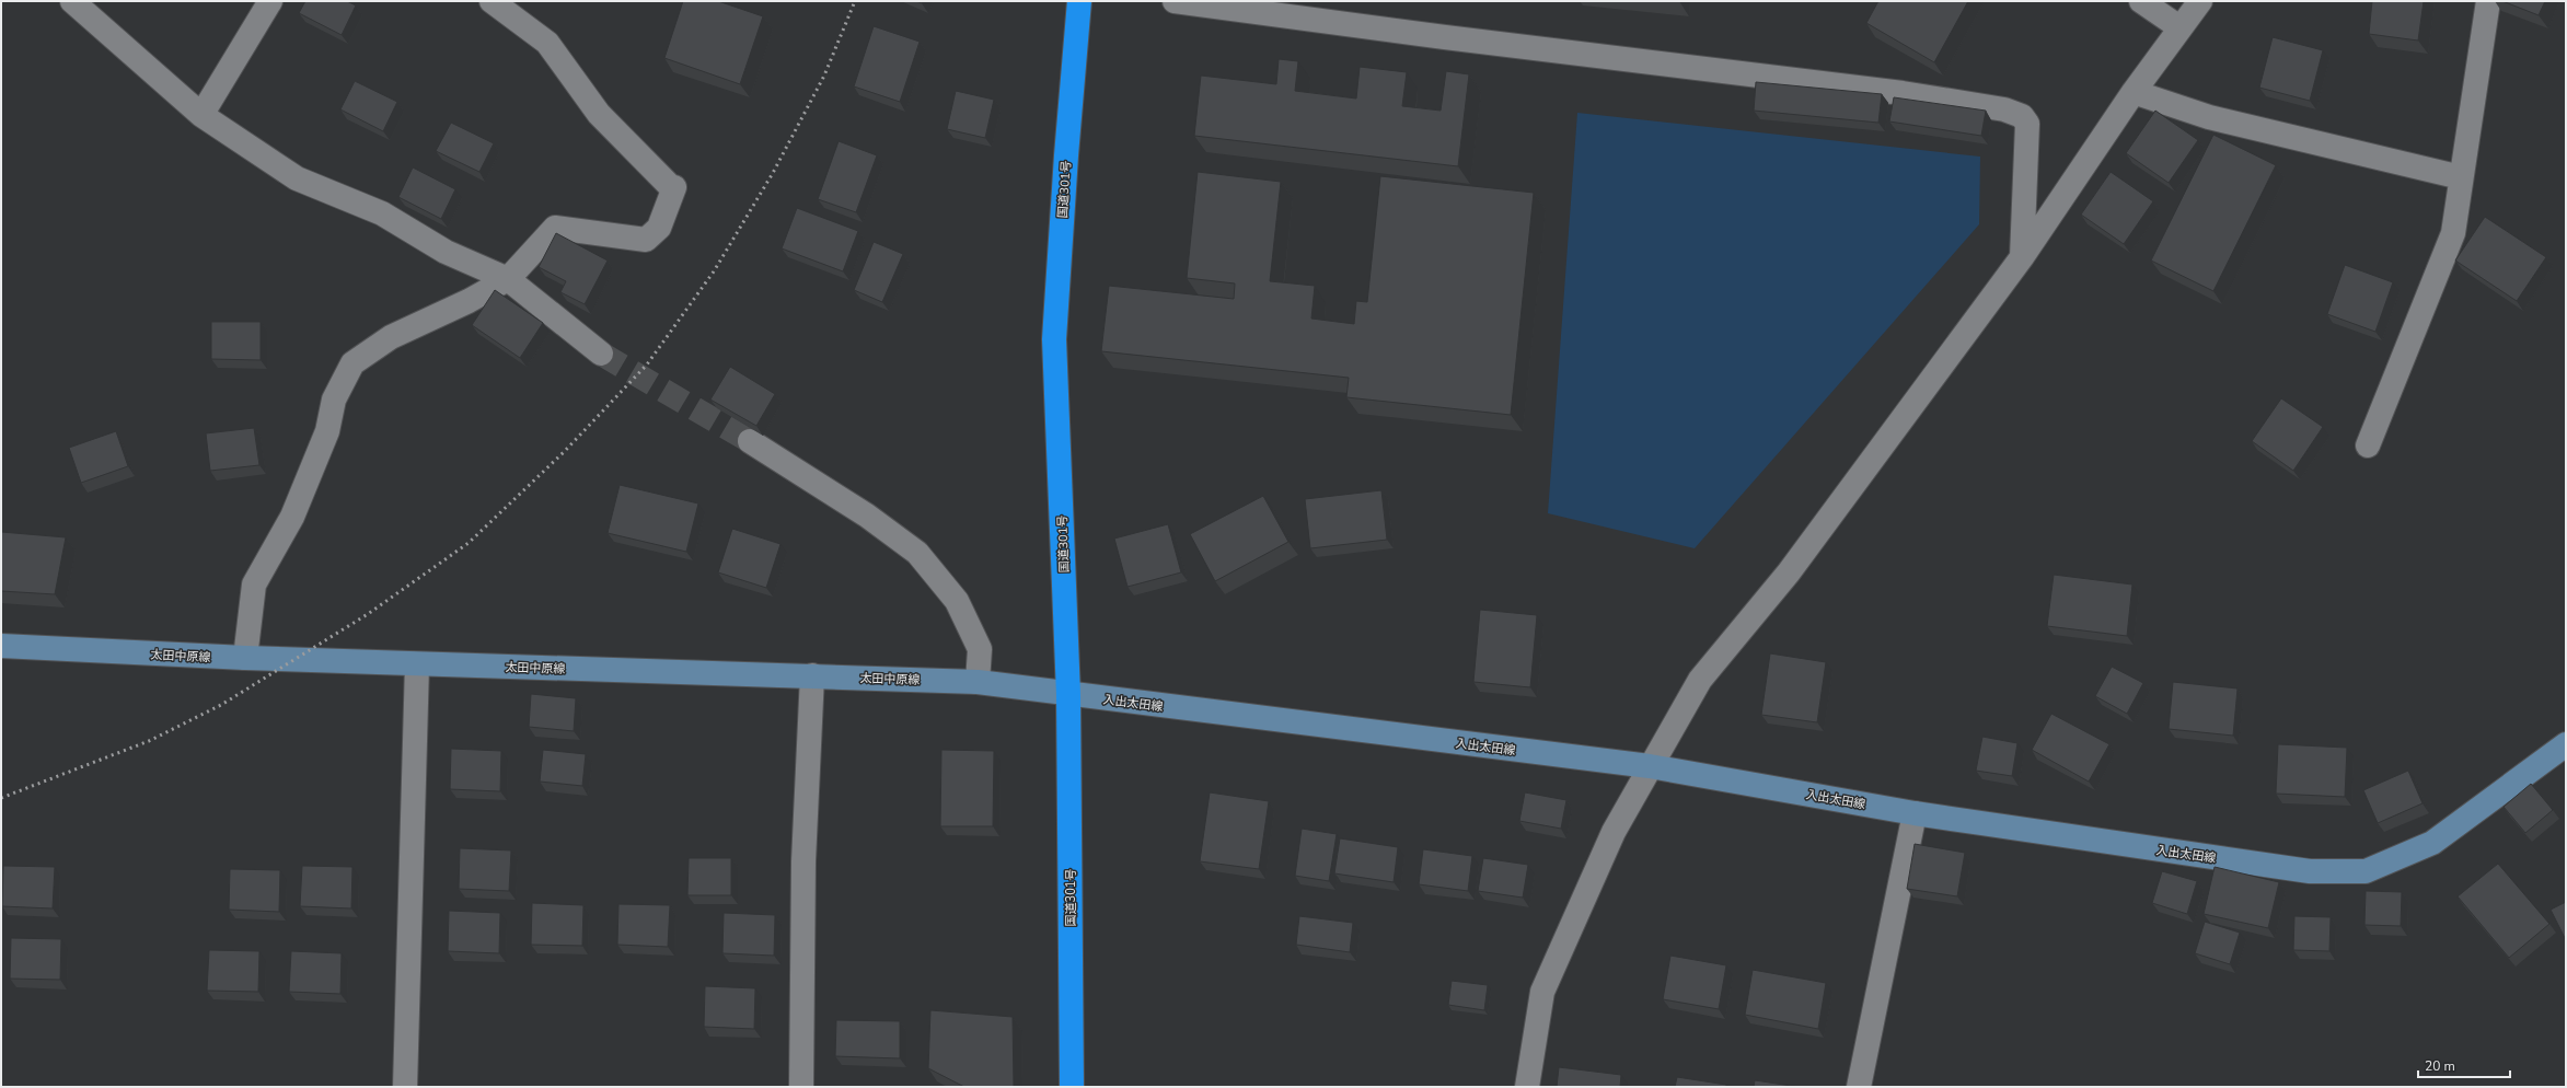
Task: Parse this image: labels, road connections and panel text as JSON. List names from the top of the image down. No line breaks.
{"streets":{"highway":["国道301号"],"main road":["太田中原線","入出太田線"]},"crossings":[["国道301号","太田中原線"],["国道301号","入出太田線"],["太田中原線","入出太田線"]],"scale_bar":"20 m"}
